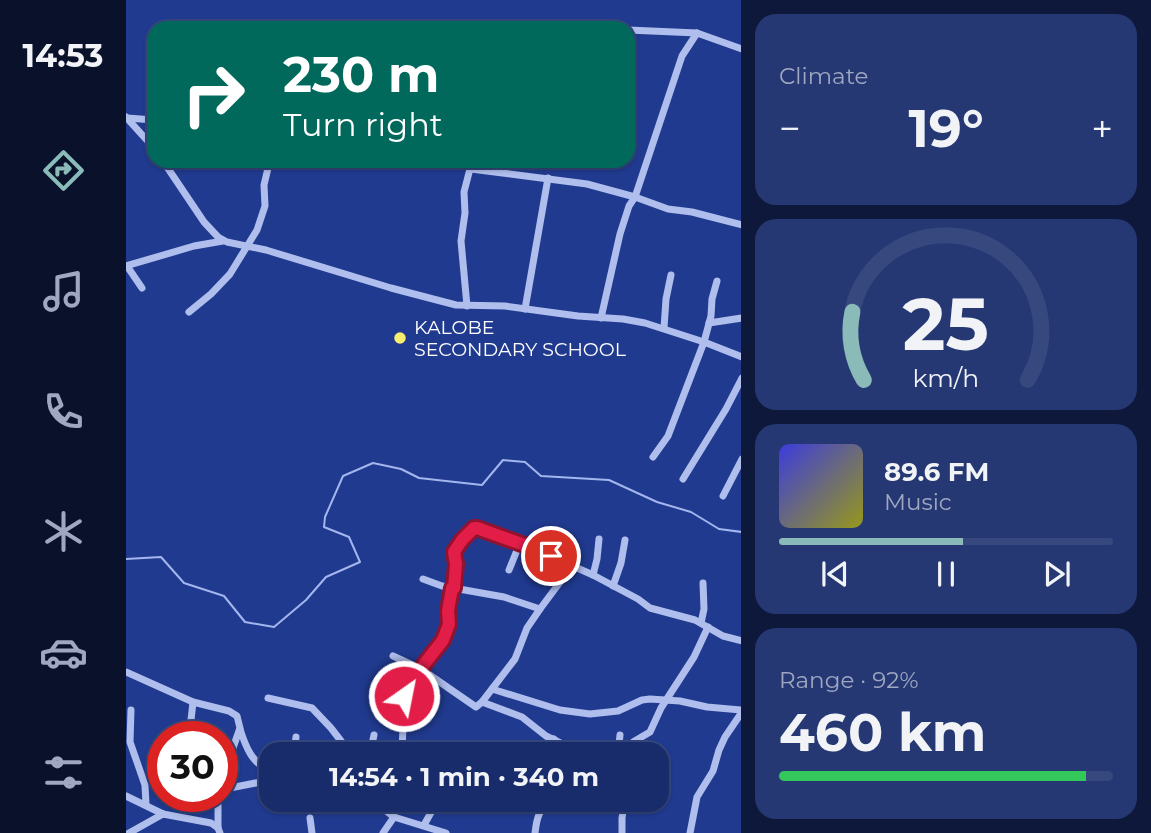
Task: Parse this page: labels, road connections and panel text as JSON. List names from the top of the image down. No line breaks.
{"places":["KALOBE SECONDARY SCHOOL"],"page":{"tabs":"14:53","tile":["Climate",["Range · 92%","460 km"]],"turn":["230 m","Turn right"],"heat":["−","19°","+"],"song":["89.6 FM","Music"],"limit":"30","trip":"14:54 · 1 min · 340 m","gauge":["25","km/h"]}}
